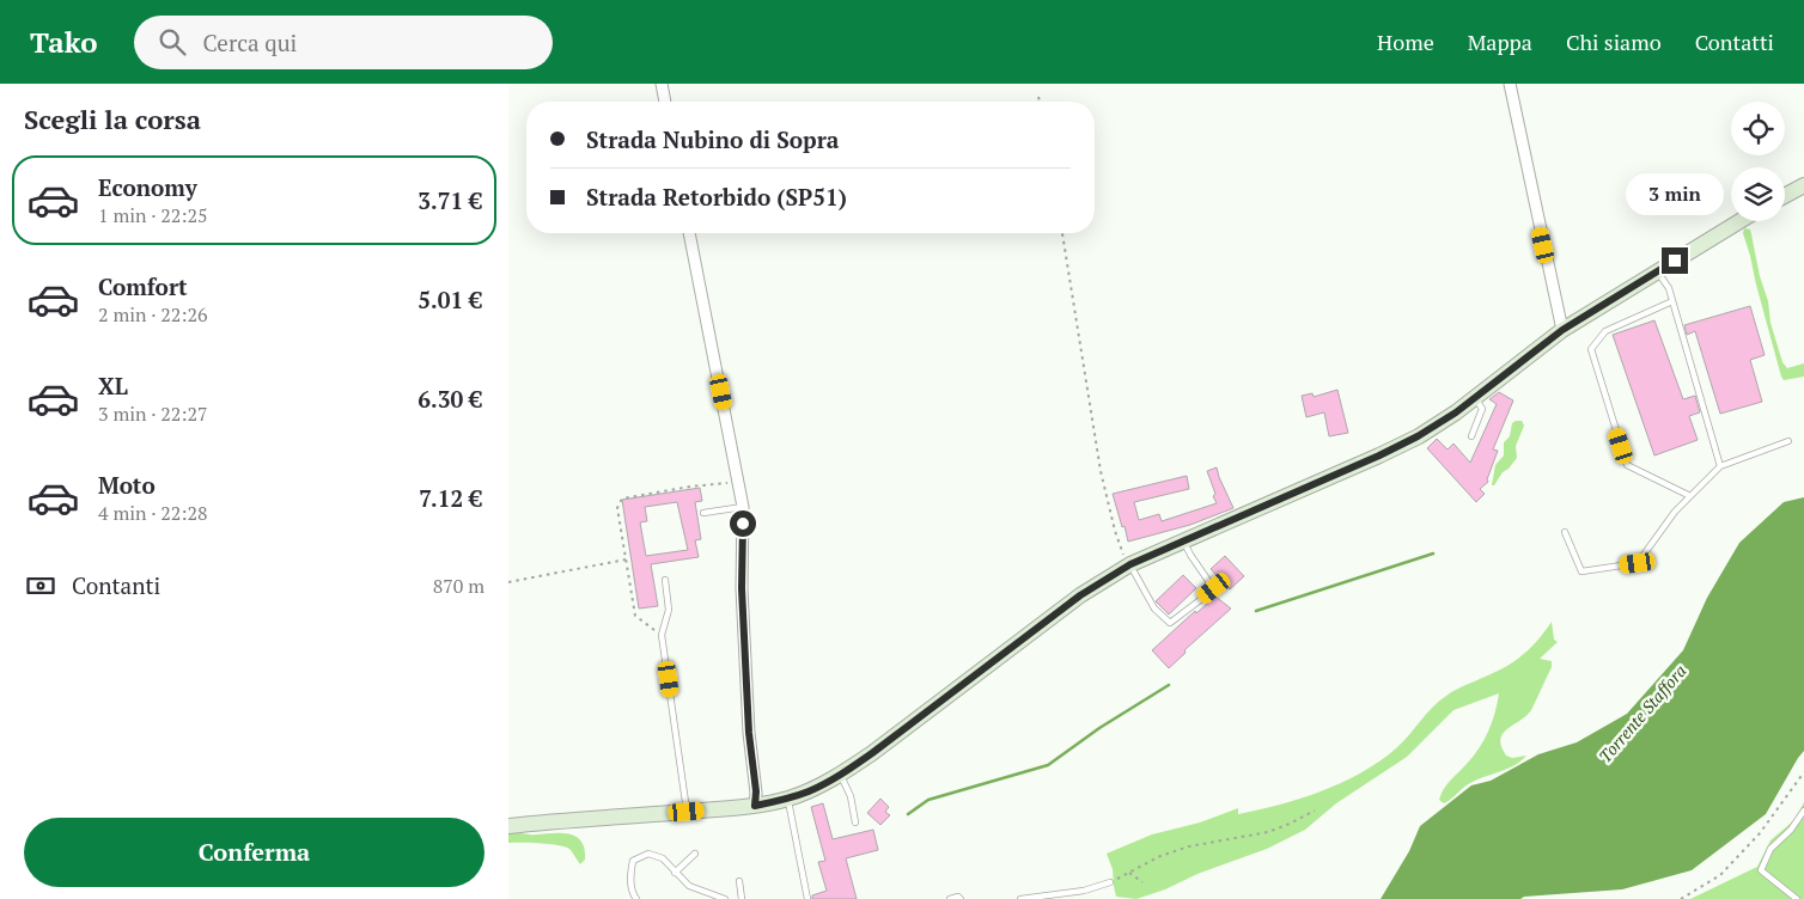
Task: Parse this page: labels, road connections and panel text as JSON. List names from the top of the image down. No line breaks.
{"water":["Torrente Staffora"],"page":{"header":"Tako","search":"Cerca qui","nav":["Home","Mappa","Chi siamo","Contatti"],"heading":"Scegli la corsa","banner":["Strada Nubino di Sopra","Strada Retorbido (SP51)"],"list":[{"name":"Economy","note":"1 min · 22:25","value":"3.71 €"},{"name":"Comfort","note":"2 min · 22:26","value":"5.01 €"},{"name":"XL","note":"3 min · 22:27","value":"6.30 €"},{"name":"Moto","note":"4 min · 22:28","value":"7.12 €"}],"bubble":"3 min","pay":["Contanti","870 m"],"buttons":"Conferma"}}
